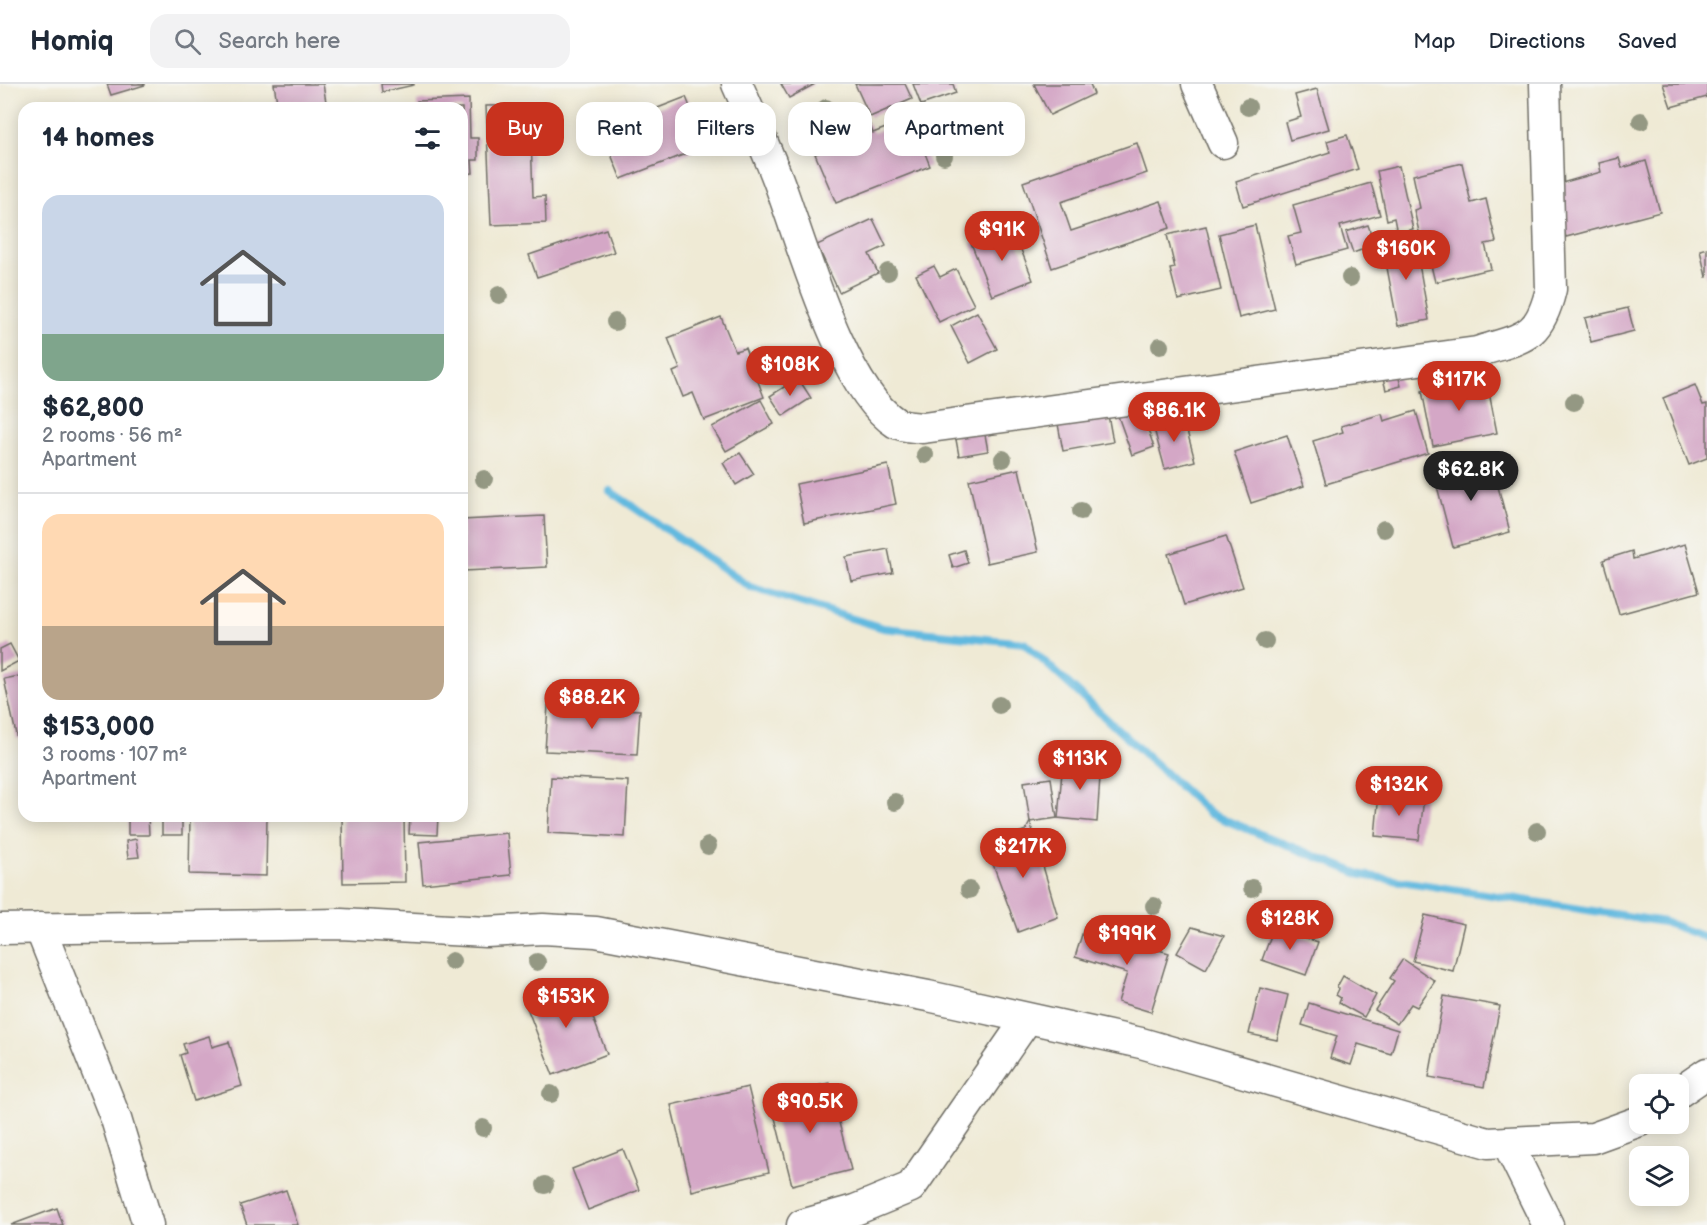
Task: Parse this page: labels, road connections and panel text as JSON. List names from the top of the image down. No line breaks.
{"page":{"header":"Homiq","search":"Search here","nav":["Map","Directions","Saved"],"chip":["Buy","Rent","Filters","New","Apartment"],"heading":"14 homes","list":[{"name":"$62,800","note":"2 rooms · 56 m² · Apartment"},{"name":"$153,000","note":"3 rooms · 107 m² · Apartment"}],"price":["$91K","$160K","$108K","$117K","$86.1K","$62.8K","$88.2K","$113K","$132K","$217K","$128K","$199K","$153K","$90.5K"]}}
